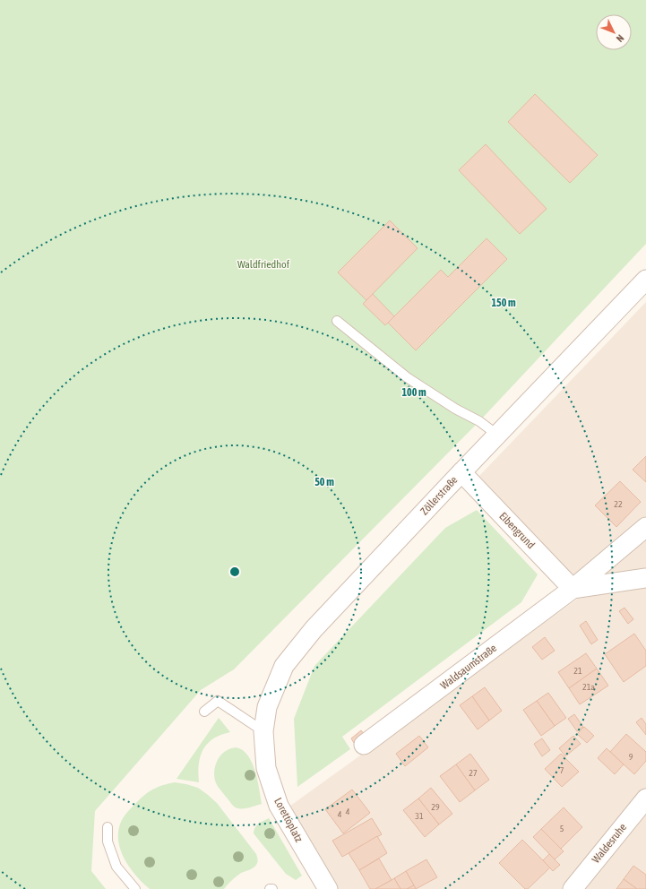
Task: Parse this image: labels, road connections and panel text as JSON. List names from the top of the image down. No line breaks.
{"streets":{"street":["Zöllerstraße","Eibengrund","Waldsaumstraße","Lorettoplatz","Waldesruhe"]},"crossings":[["Zöllerstraße","Eibengrund"],["Zöllerstraße","Lorettoplatz"],["Eibengrund","Waldsaumstraße"]],"parks":["Waldfriedhof"],"house_numbers":["22","21","21a","9","7","27","29","4","4","31","5"],"north":"bottom right","rings":["150 m","100 m","50 m"]}
